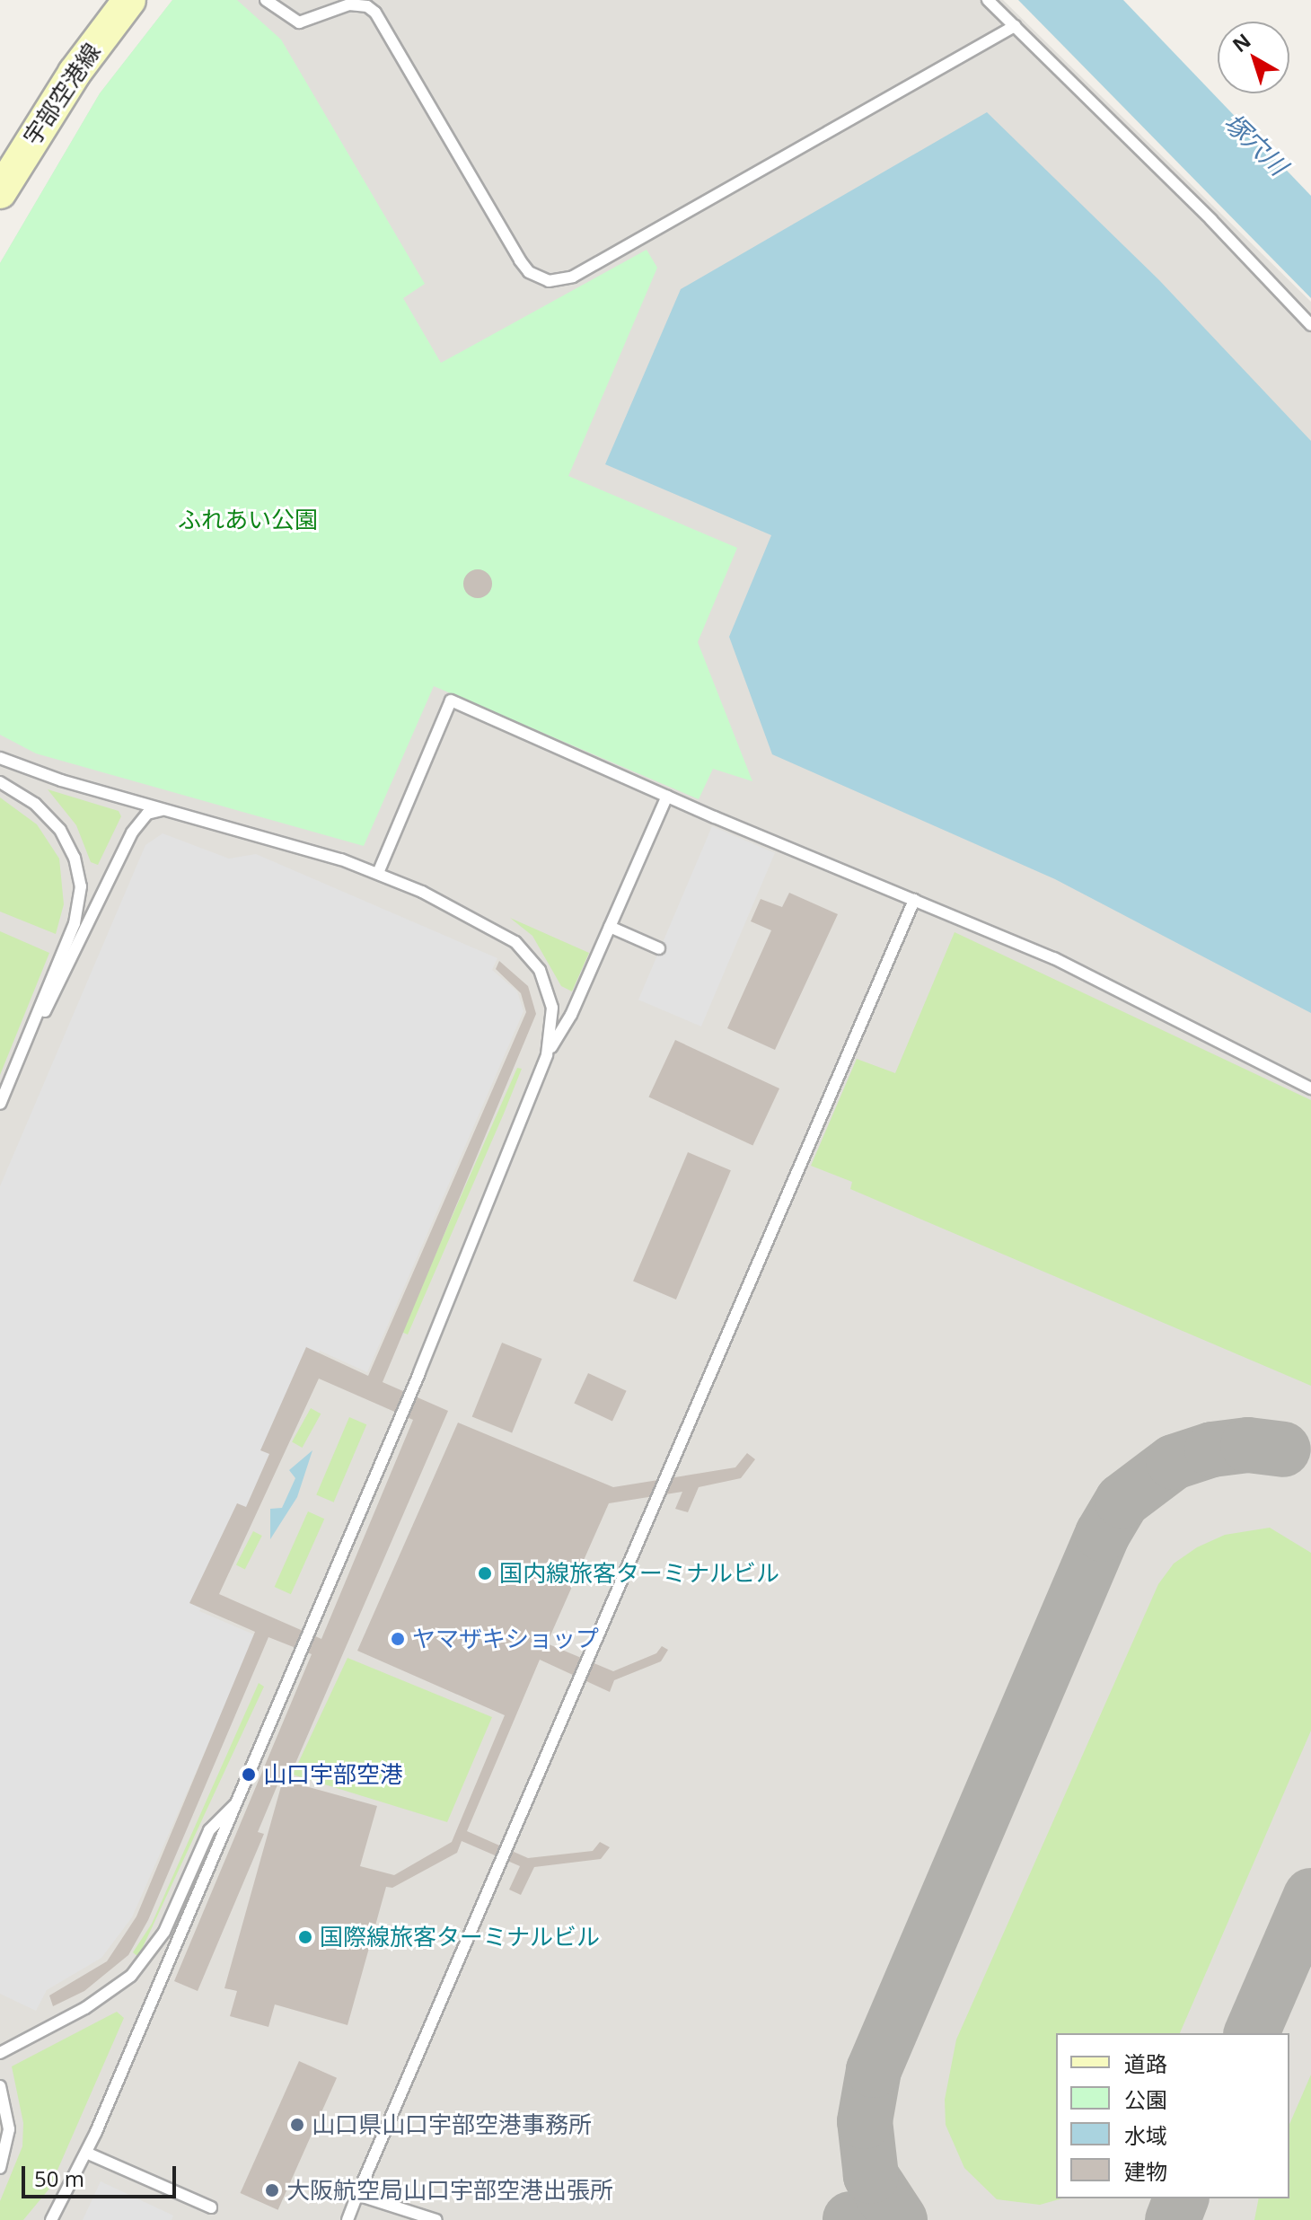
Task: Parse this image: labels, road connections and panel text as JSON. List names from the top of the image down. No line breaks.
{"streets":{"main road":["宇部空港線"]},"water":["塚穴川"],"parks":["ふれあい公園"],"places":["国内線旅客ターミナルビル","ヤマザキショップ","山口宇部空港","国際線旅客ターミナルビル","山口県山口宇部空港事務所","大阪航空局山口宇部空港出張所"],"legend":["道路","公園","水域","建物"],"scale_bar":"50 m","north":"top left"}
